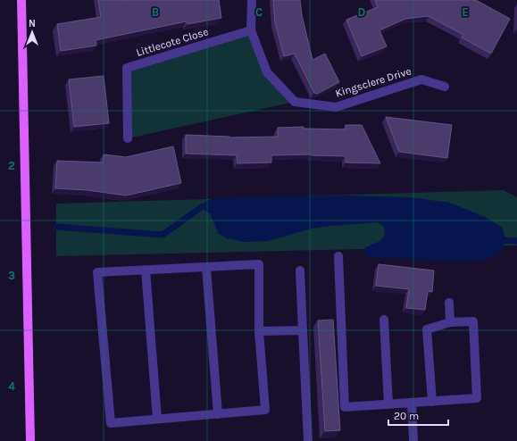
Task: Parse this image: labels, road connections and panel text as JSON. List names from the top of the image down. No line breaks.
{"streets":{"street":["Littlecote Close","Kingsclere Drive"]},"crossings":[["Littlecote Close","Kingsclere Drive"]],"scale_bar":"20 m","north":"top","grid":{"columns":["B","C","D","E"],"rows":["2","3","4"]}}
